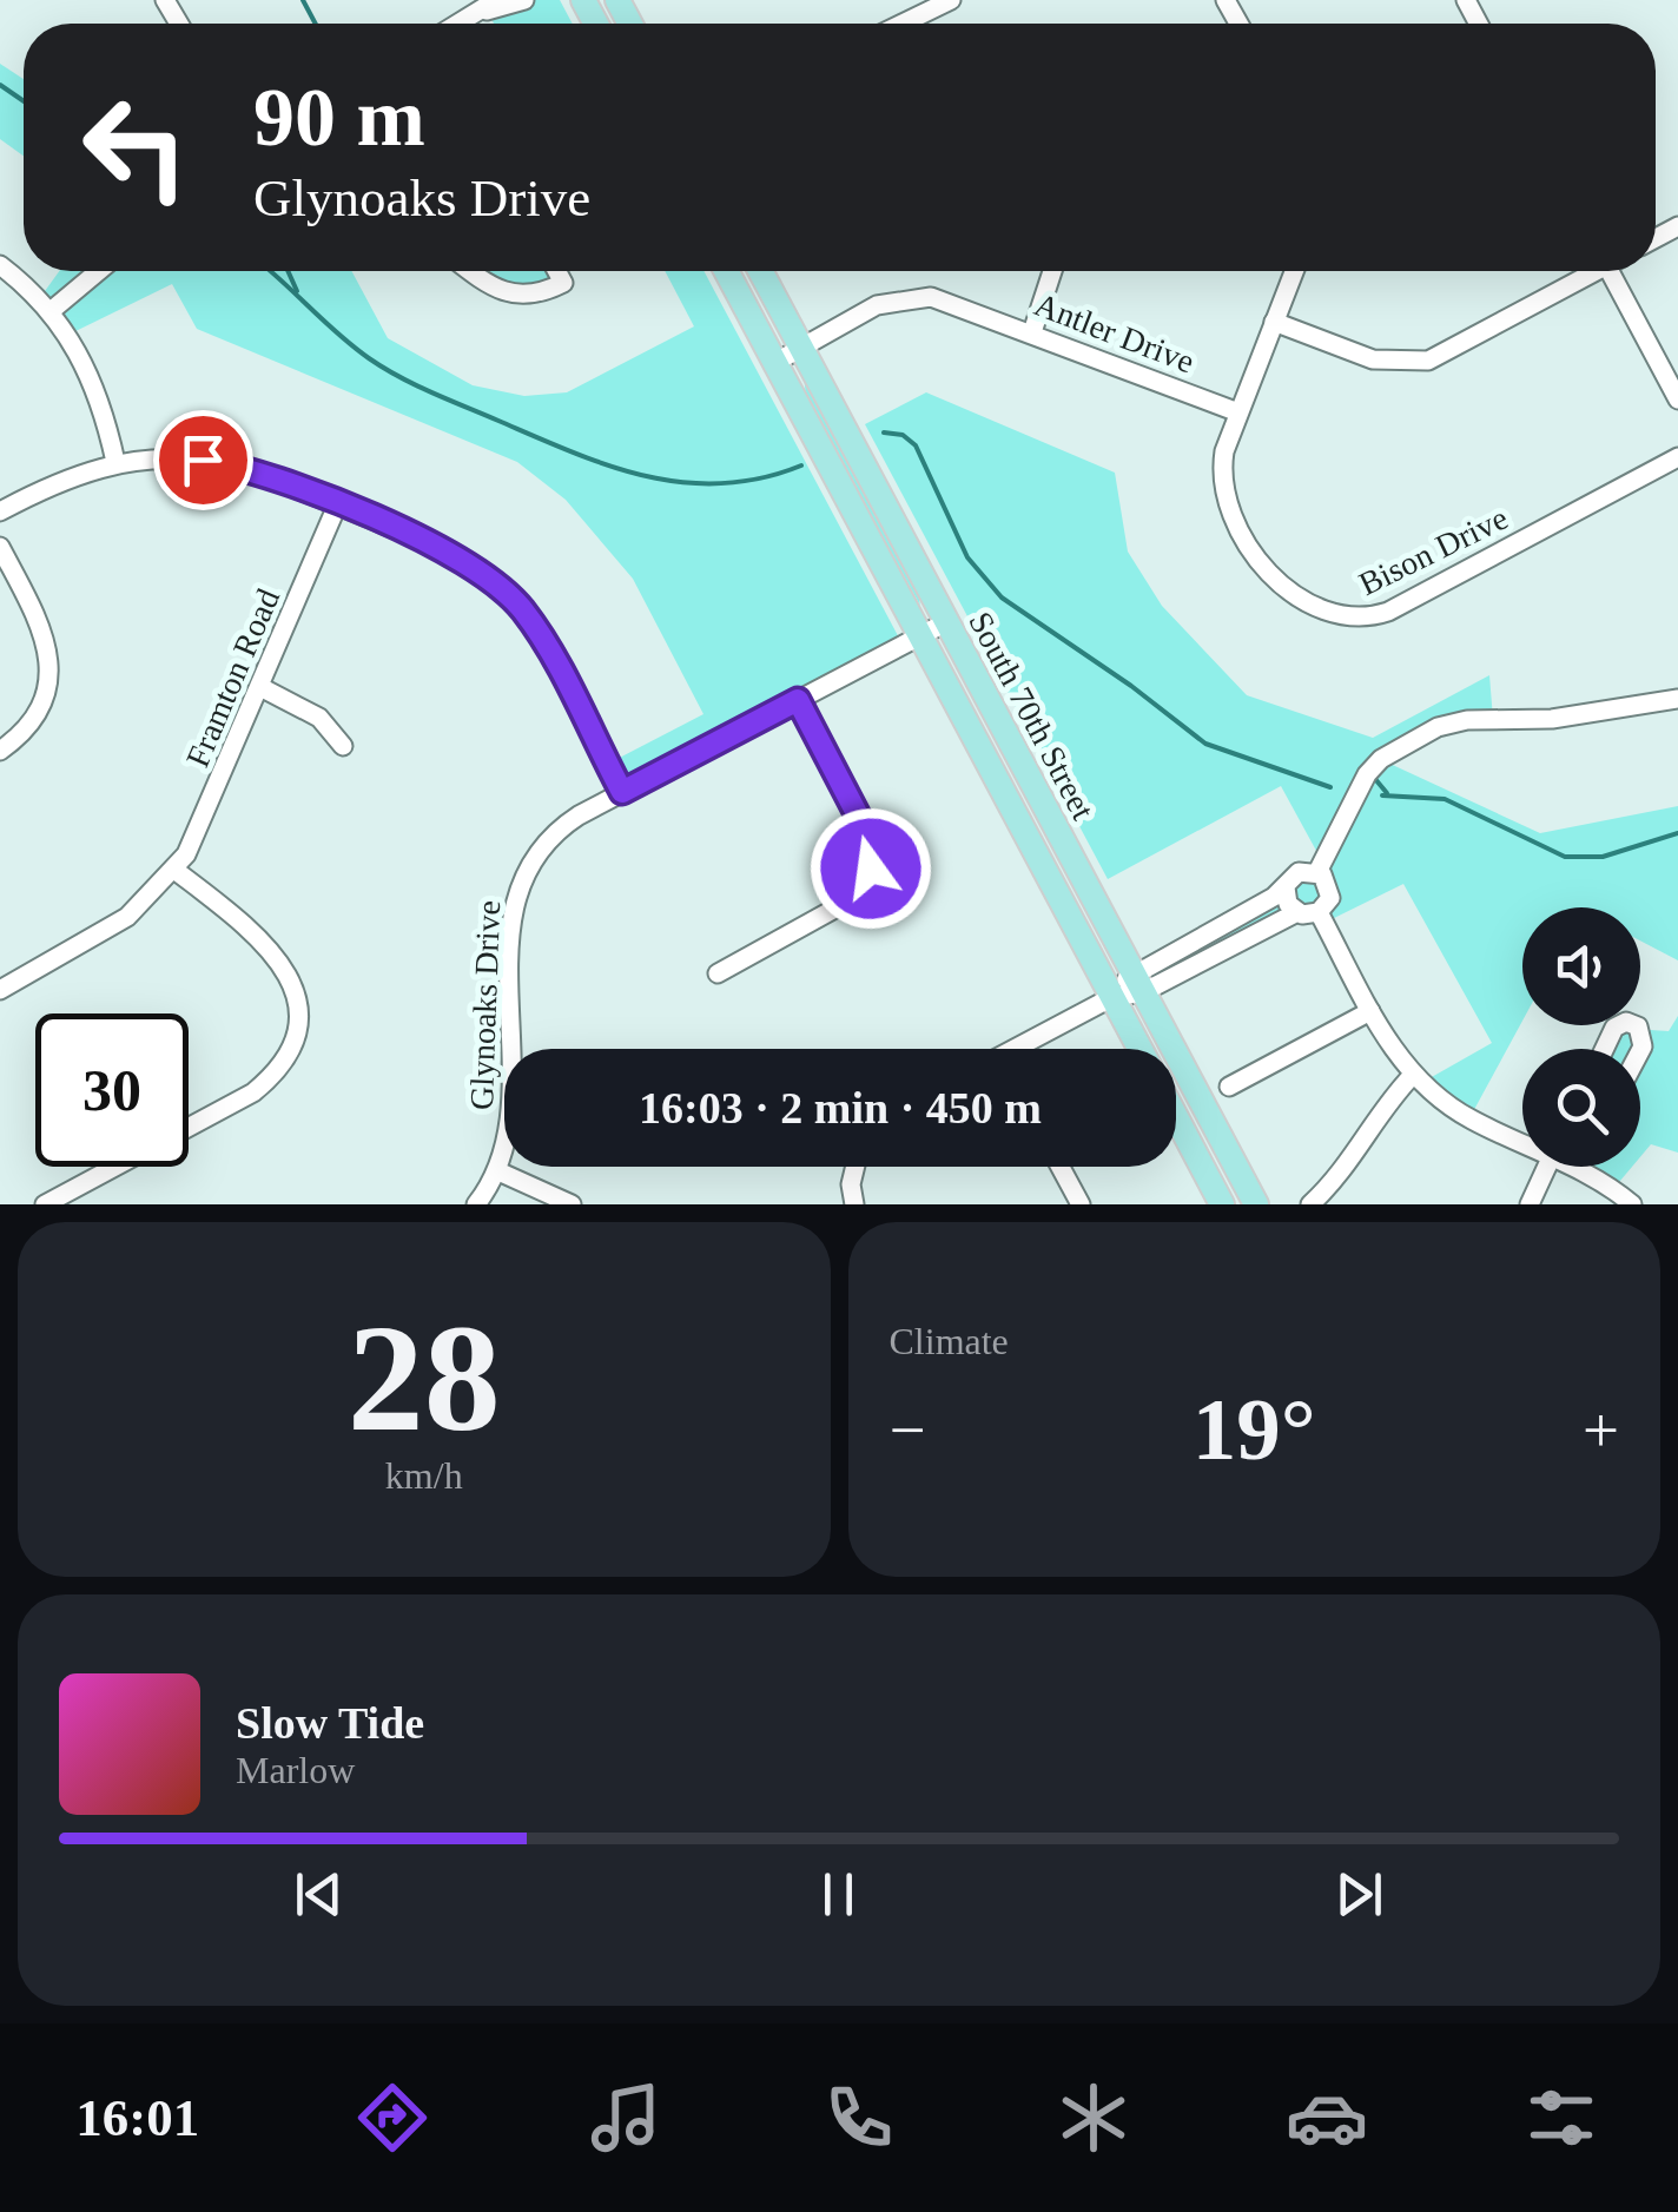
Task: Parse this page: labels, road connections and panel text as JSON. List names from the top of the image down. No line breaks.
{"streets":{"main road":["South 70th Street"],"street":["Antler Drive","Bison Drive","Framton Road","Glynoaks Drive"]},"crossings":[["Antler Drive","Bison Drive"],["Antler Drive","South 70th Street"],["South 70th Street","Glynoaks Drive"]],"page":{"turn":["90 m","Glynoaks Drive"],"limit":"30","trip":"16:03 · 2 min · 450 m","tile":[["28","km/h"],"Climate"],"heat":["−","19°","+"],"song":["Slow Tide","Marlow"],"tabs":"16:01"}}
